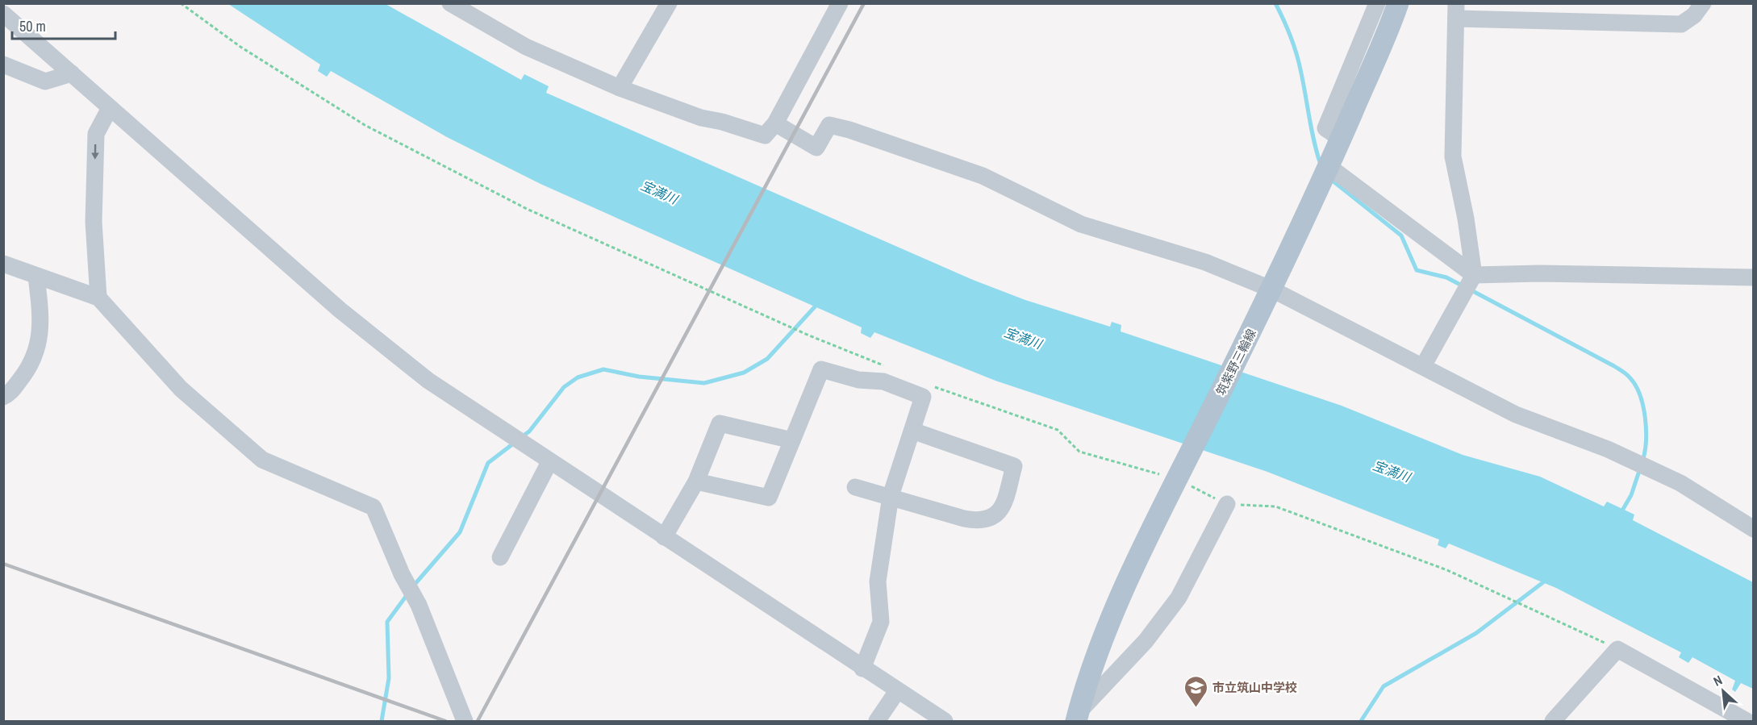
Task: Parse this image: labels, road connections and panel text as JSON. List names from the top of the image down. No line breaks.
{"streets":{"main road":["筑紫野三輪線"]},"water":["宝満川"],"places":{"school or university":["市立筑山中学校"]},"scale_bar":"50 m","north":"top left"}
